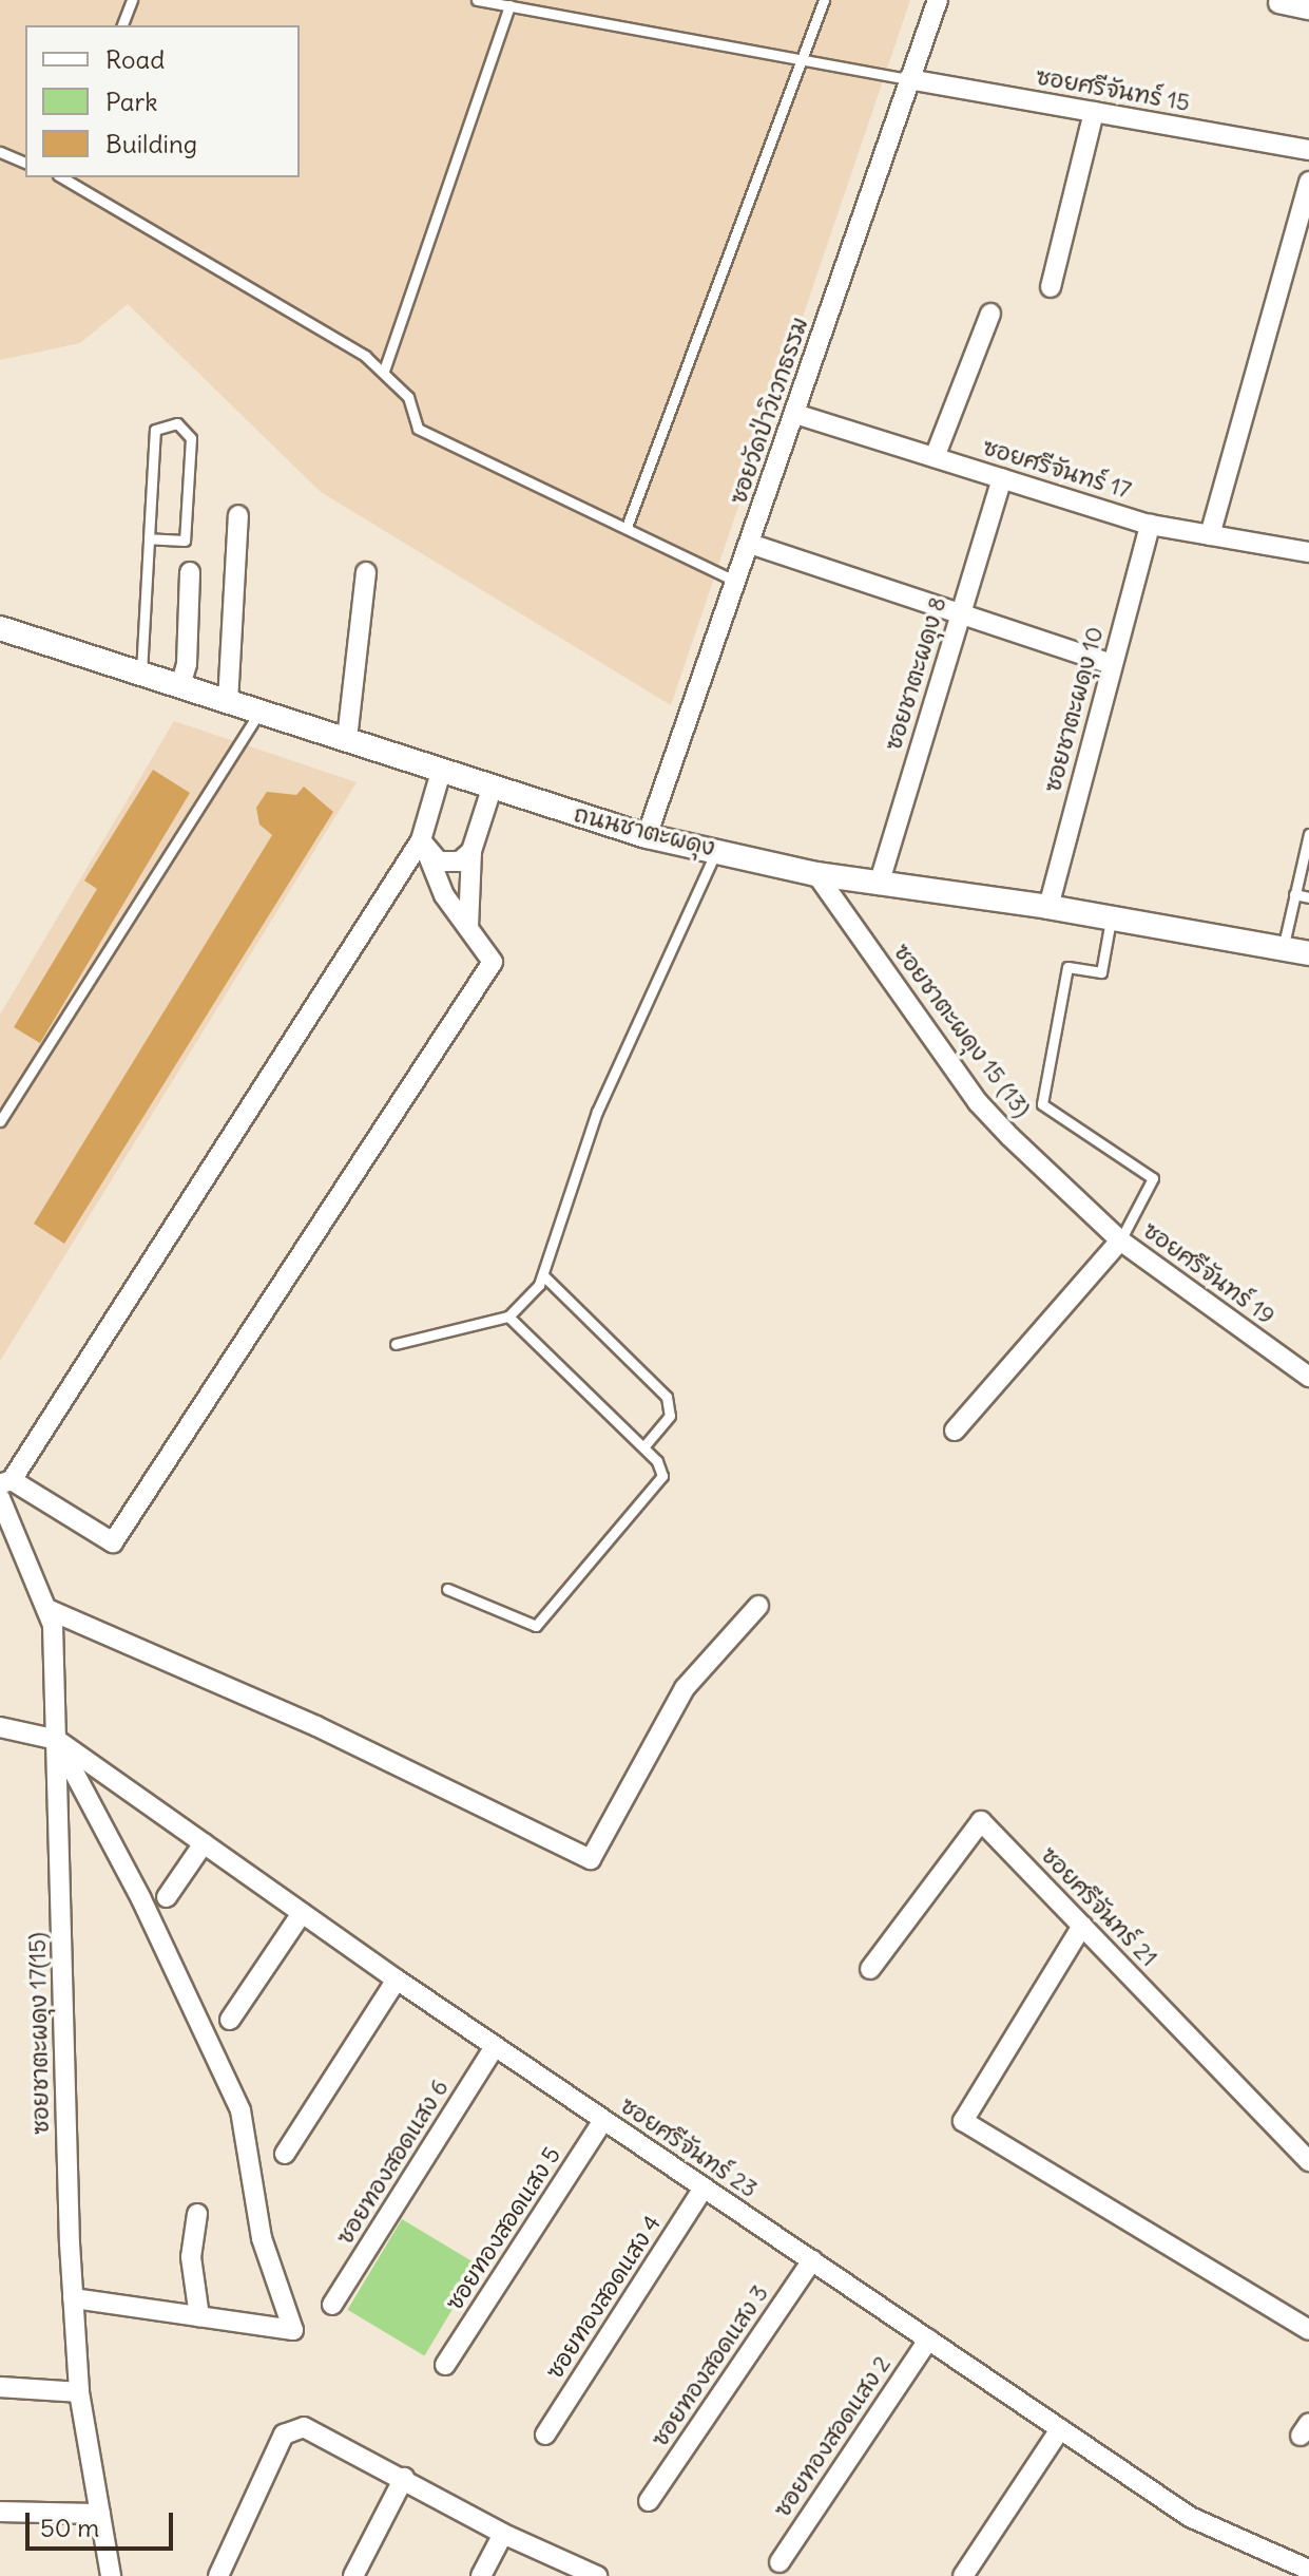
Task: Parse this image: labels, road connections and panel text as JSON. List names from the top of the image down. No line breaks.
{"streets":{"street":["ซอยศรีจันทร์ 15","ซอยวัดป่าวิเวกธรรม","ซอยศรีจันทร์ 17","ซอยชาตะผดุง 8","ซอยชาตะผดุง 10","ถนนชาตะผดุง","ซอยชาตะผดุง 15 (13)","ซอยศรีจันทร์ 19","ซอยศรีจันทร์ 21","ซอยชาตะผดุง 17(15)","ซอยศรีจันทร์ 23","ซอยทองสอดแสง 6","ซอยทองสอดแสง 5","ซอยทองสอดแสง 4","ซอยทองสอดแสง 3","ซอยทองสอดแสง 2"]},"crossings":[["ซอยศรีจันทร์ 15","ซอยวัดป่าวิเวกธรรม"],["ซอยวัดป่าวิเวกธรรม","ซอยศรีจันทร์ 17"],["ซอยวัดป่าวิเวกธรรม","ถนนชาตะผดุง"],["ซอยศรีจันทร์ 17","ซอยชาตะผดุง 8"],["ซอยศรีจันทร์ 17","ซอยชาตะผดุง 10"],["ซอยชาตะผดุง 8","ถนนชาตะผดุง"],["ซอยชาตะผดุง 10","ถนนชาตะผดุง"],["ถนนชาตะผดุง","ซอยชาตะผดุง 15 (13)"],["ซอยชาตะผดุง 15 (13)","ซอยศรีจันทร์ 19"],["ซอยชาตะผดุง 17(15)","ซอยศรีจันทร์ 23"],["ซอยศรีจันทร์ 23","ซอยทองสอดแสง 6"],["ซอยศรีจันทร์ 23","ซอยทองสอดแสง 5"],["ซอยศรีจันทร์ 23","ซอยทองสอดแสง 4"],["ซอยศรีจันทร์ 23","ซอยทองสอดแสง 3"],["ซอยศรีจันทร์ 23","ซอยทองสอดแสง 2"]],"legend":["Road","Park","Building"],"scale_bar":"50 m"}
